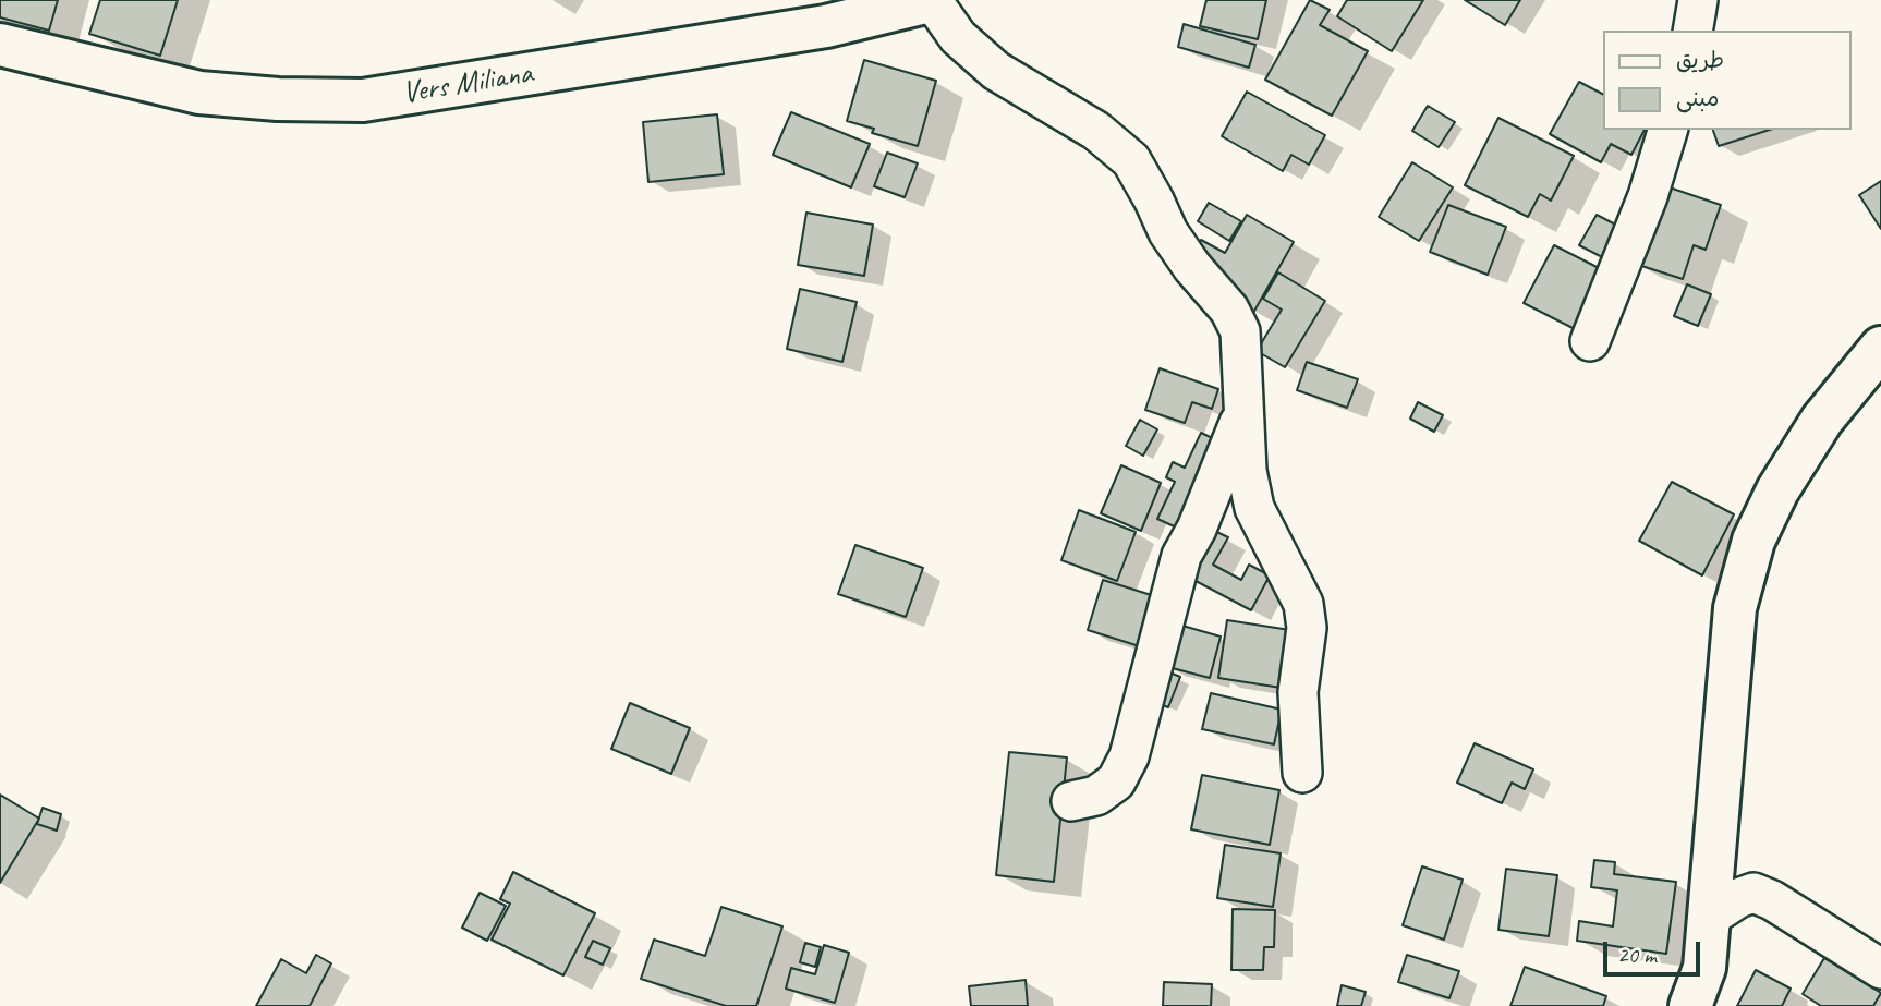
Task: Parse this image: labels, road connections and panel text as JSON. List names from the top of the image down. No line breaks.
{"streets":{"main road":["Vers Miliana"]},"legend":["طريق","مبنى"],"scale_bar":"20 m"}
